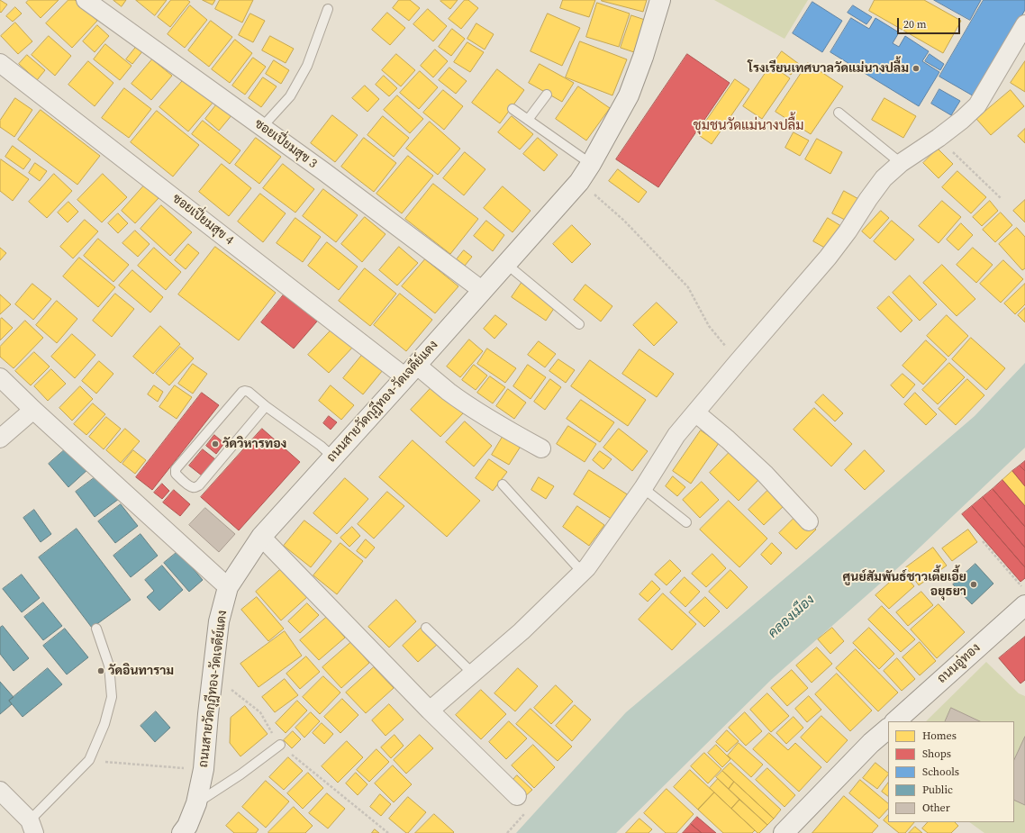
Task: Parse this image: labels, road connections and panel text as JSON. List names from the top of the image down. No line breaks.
{"streets":{"main road":["ถนนสายวัดกุฎีทอง-วัดเจดีย์แดง","ถนนอู่ทอง"],"street":["ซอยเปี่ยมสุข 3","ซอยเปี่ยมสุข 4"]},"crossings":[["ซอยเปี่ยมสุข 3","ถนนสายวัดกุฎีทอง-วัดเจดีย์แดง"],["ซอยเปี่ยมสุข 4","ถนนสายวัดกุฎีทอง-วัดเจดีย์แดง"]],"districts":["ชุมชนวัดแม่นางปลื้ม"],"water":["คลองเมือง"],"places":["โรงเรียนเทศบาลวัดแม่นางปลื้ม","วัดวิหารทอง","ศูนย์สัมพันธ์ชาวเตี้ยเอี้ย อยุธยา","วัดอินทาราม"],"legend":["Homes","Shops","Schools","Public","Other"],"scale_bar":"20 m"}
